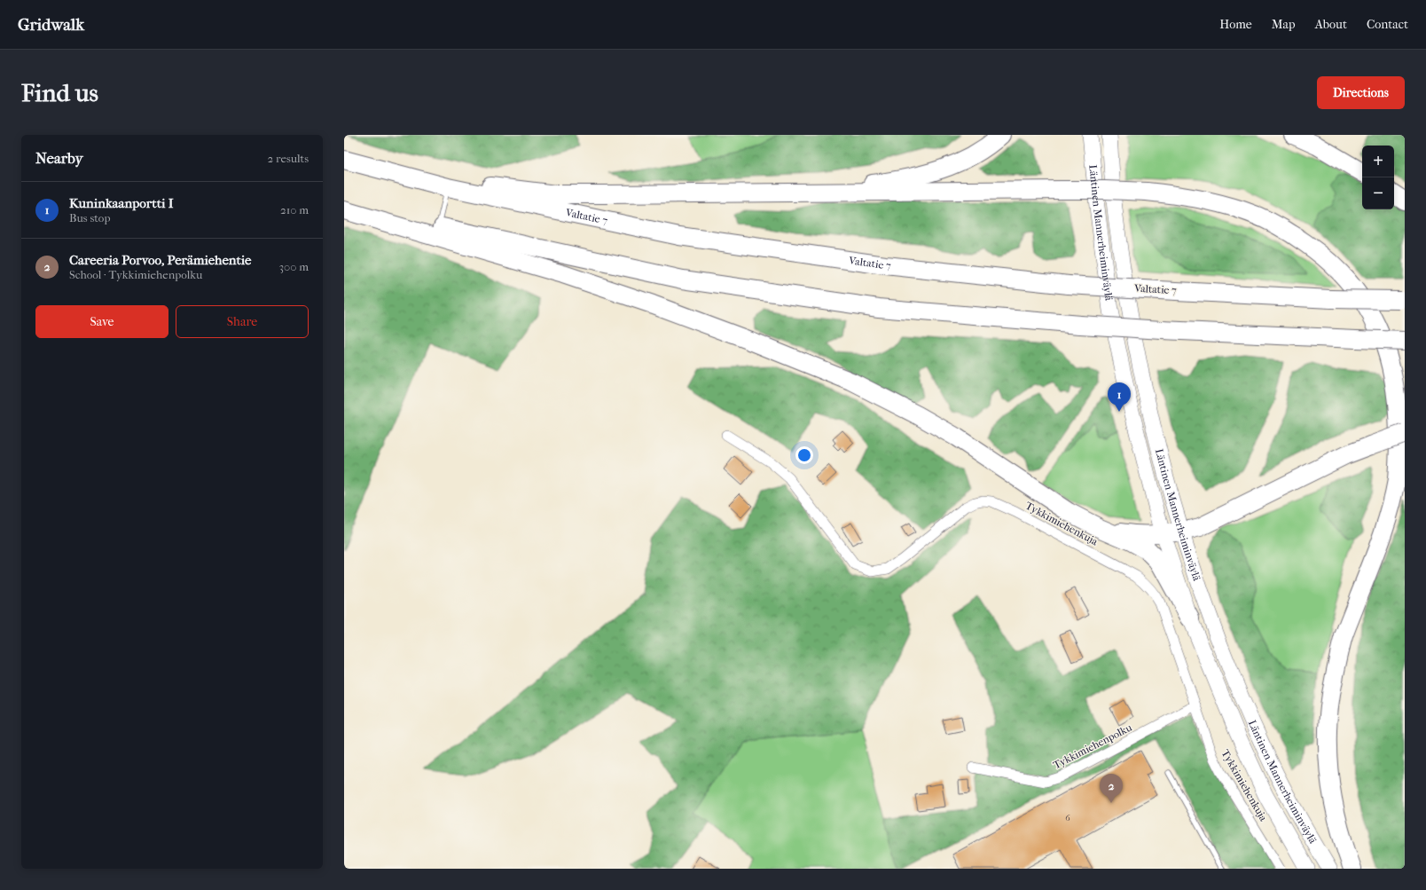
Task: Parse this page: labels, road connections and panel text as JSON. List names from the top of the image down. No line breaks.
{"streets":{"highway":["Valtatie 7"],"main road":["Läntinen Mannerheiminväylä"],"street":["Tykkimiehenkuja","Tykkimiehenpolku"]},"crossings":[["Tykkimiehenkuja","Tykkimiehenpolku"]],"house_numbers":["6"],"page":{"header":"Gridwalk","nav":["Home","Map","About","Contact"],"buttons":["Directions",["Save","Share"]],"title":"Find us","heading":["Nearby","2 results"],"map_buttons":["+","−"],"list":[{"mark":"1","name":"Kuninkaanportti I","note":"Bus stop","value":"210 m"},{"mark":"2","name":"Careeria Porvoo, Perämiehentie","note":"School · Tykkimiehenpolku","value":"300 m"}],"pins":["1","2"]}}
